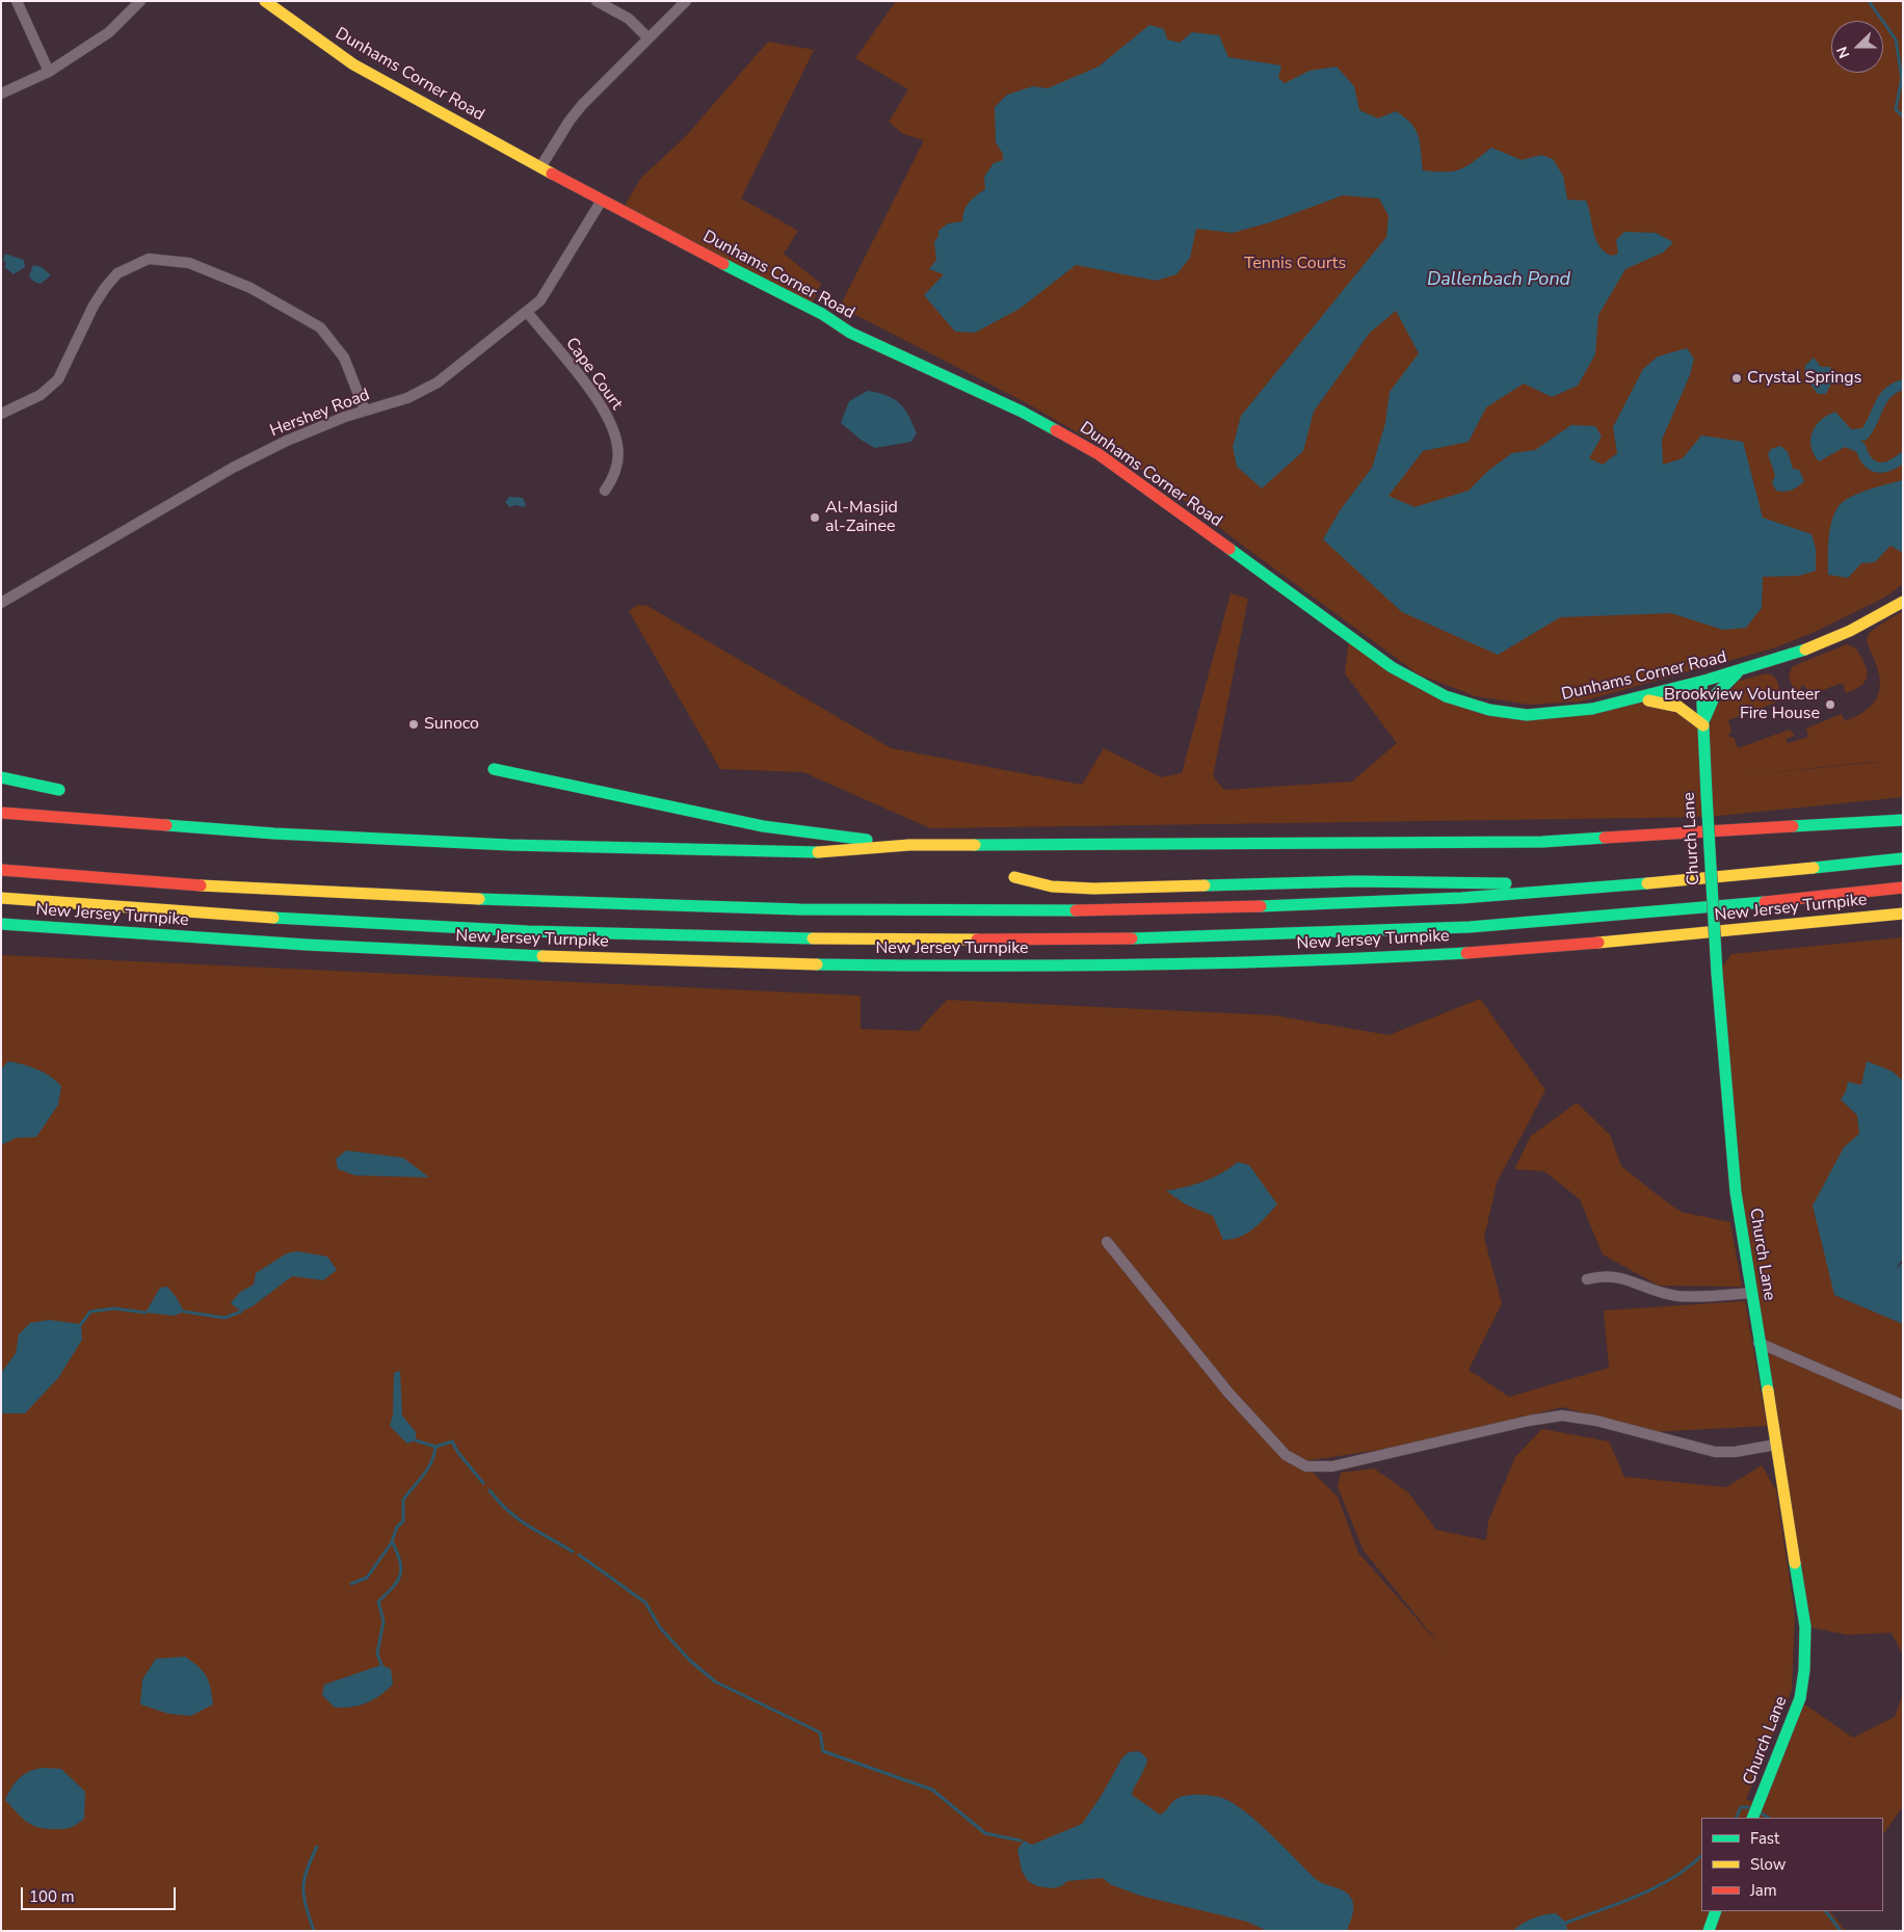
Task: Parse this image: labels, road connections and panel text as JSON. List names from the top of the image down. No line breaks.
{"streets":{"main road":["Dunhams Corner Road","Church Lane","New Jersey Turnpike"],"street":["Cape Court","Hershey Road"]},"crossings":[["Dunhams Corner Road","Hershey Road"],["Dunhams Corner Road","Church Lane"],["Cape Court","Hershey Road"]],"water":["Dallenbach Pond"],"parks":["Tennis Courts"],"places":["Crystal Springs","Al-Masjid al-Zainee","Brookview Volunteer Fire House","Sunoco"],"legend":["Fast","Slow","Jam"],"scale_bar":"100 m","north":"left"}
